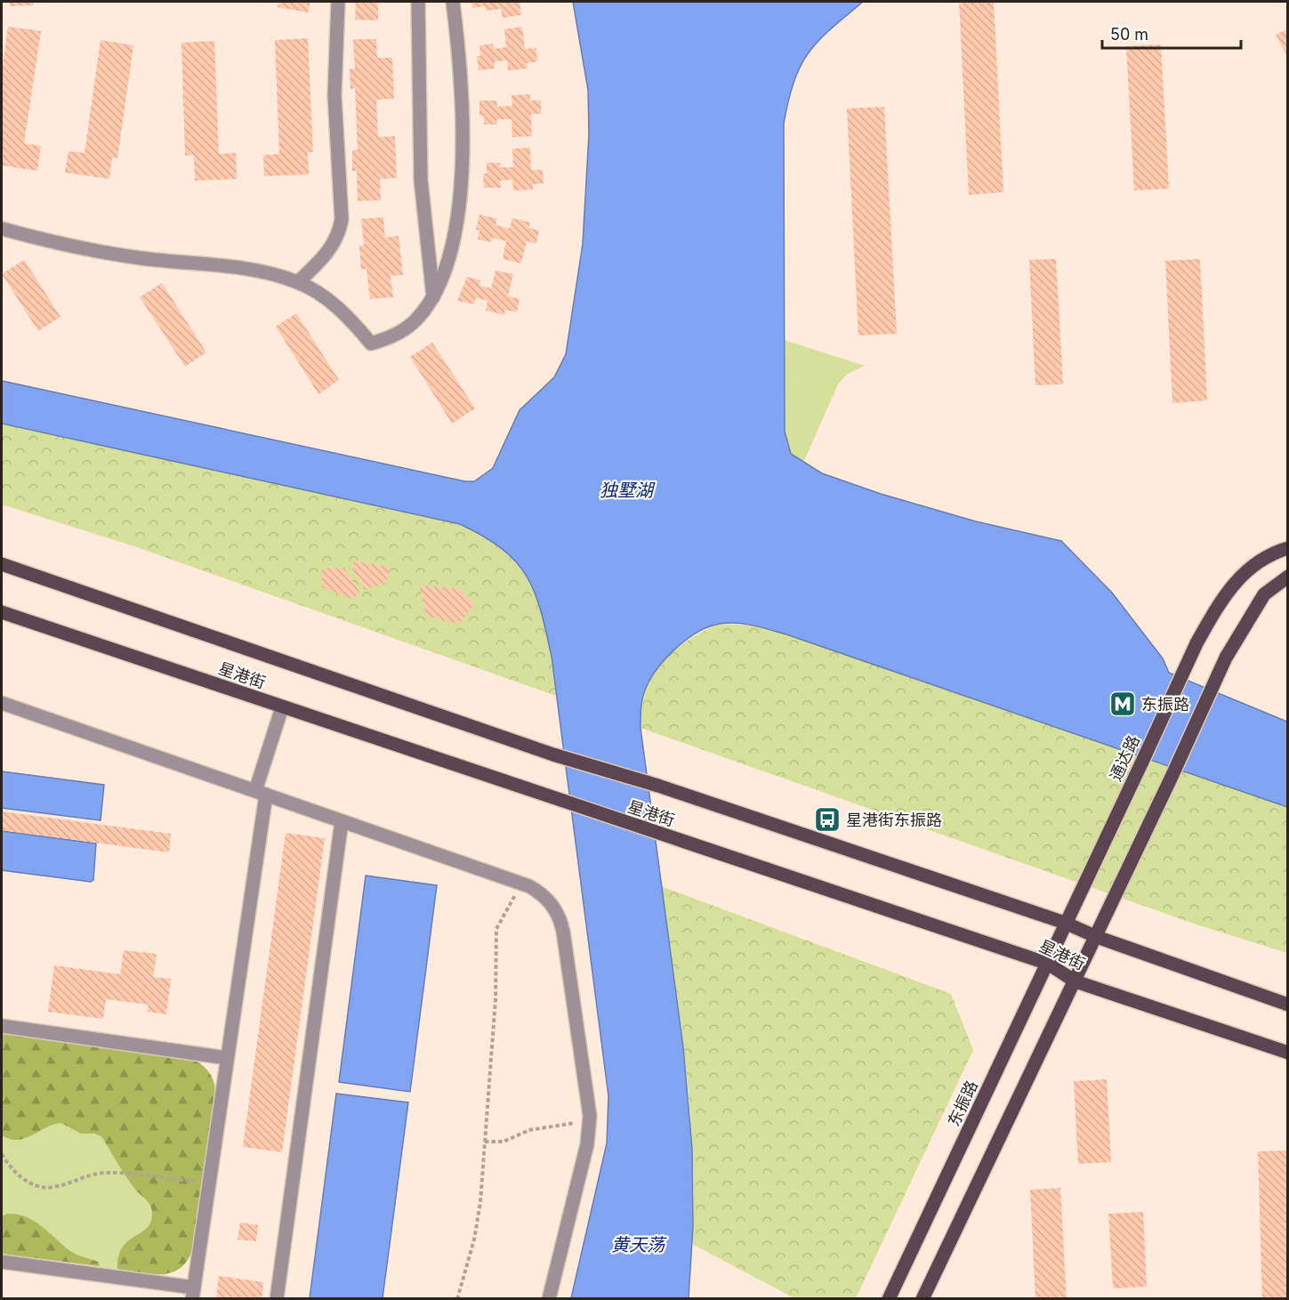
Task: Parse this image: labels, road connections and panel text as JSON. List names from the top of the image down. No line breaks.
{"streets":{"main road":["星港街","通达路","东振路"]},"crossings":[["星港街","通达路"],["星港街","东振路"],["通达路","东振路"]],"water":["独墅湖","黄天荡"],"places":{"metro station":["东振路"],"bus stop":["星港街东振路"]},"scale_bar":"50 m"}
